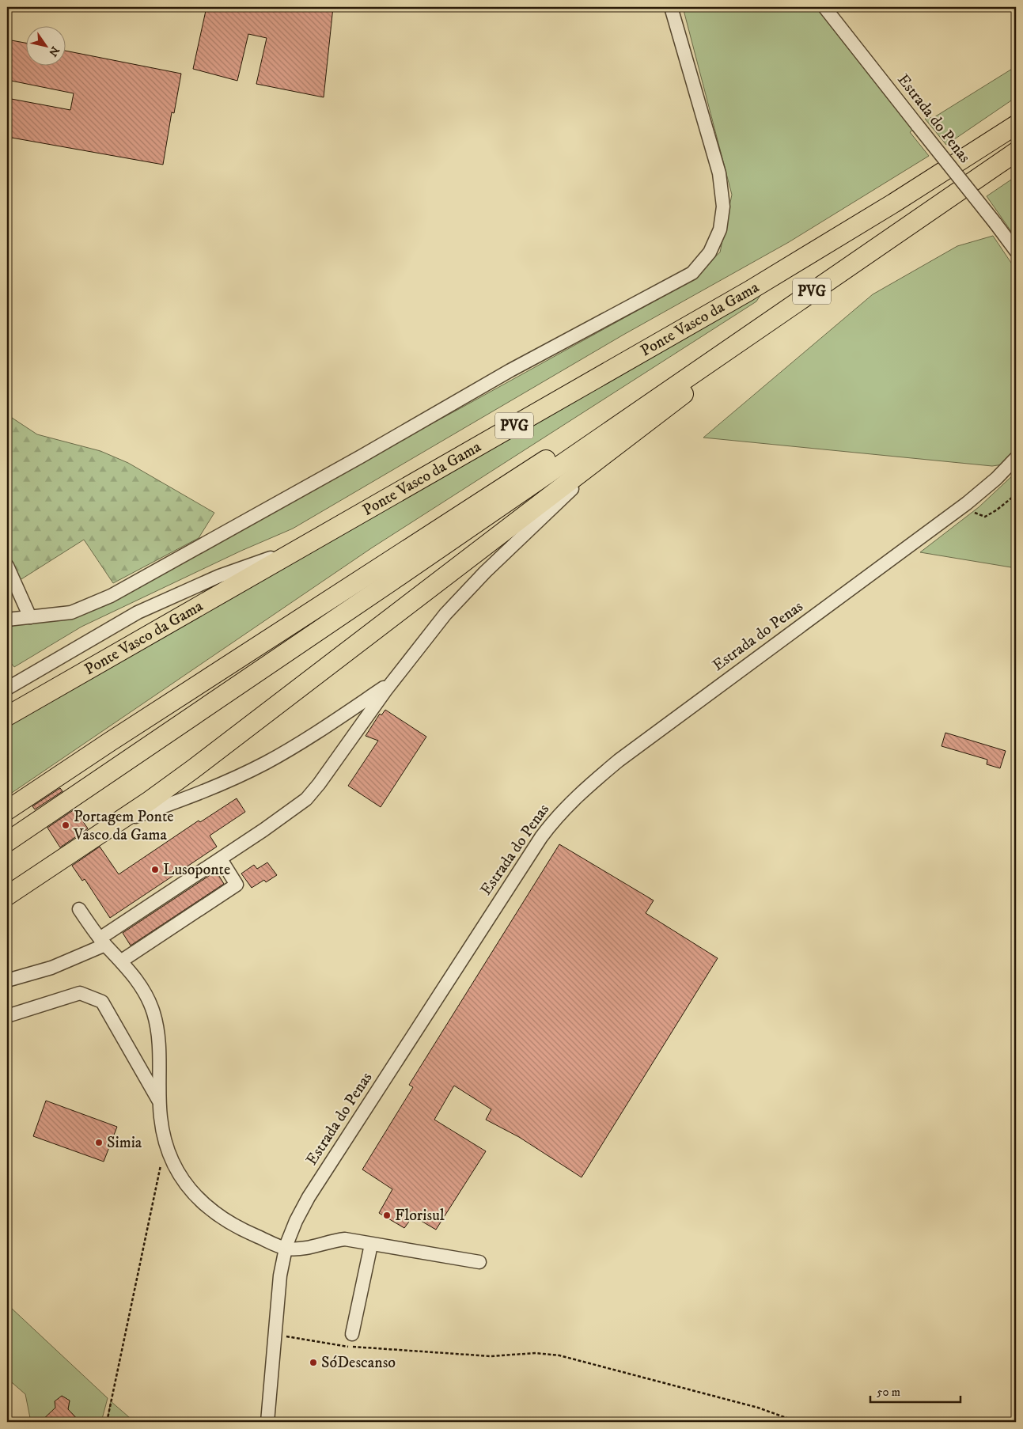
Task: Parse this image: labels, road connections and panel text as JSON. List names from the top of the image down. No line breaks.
{"streets":{"highway":["PVG","Ponte Vasco da Gama"],"street":["Estrada do Penas"]},"places":["Portagem Ponte Vasco da Gama","Lusoponte","Simia","Florisul","SóDescanso"],"scale_bar":"50 m","north":"bottom right"}
